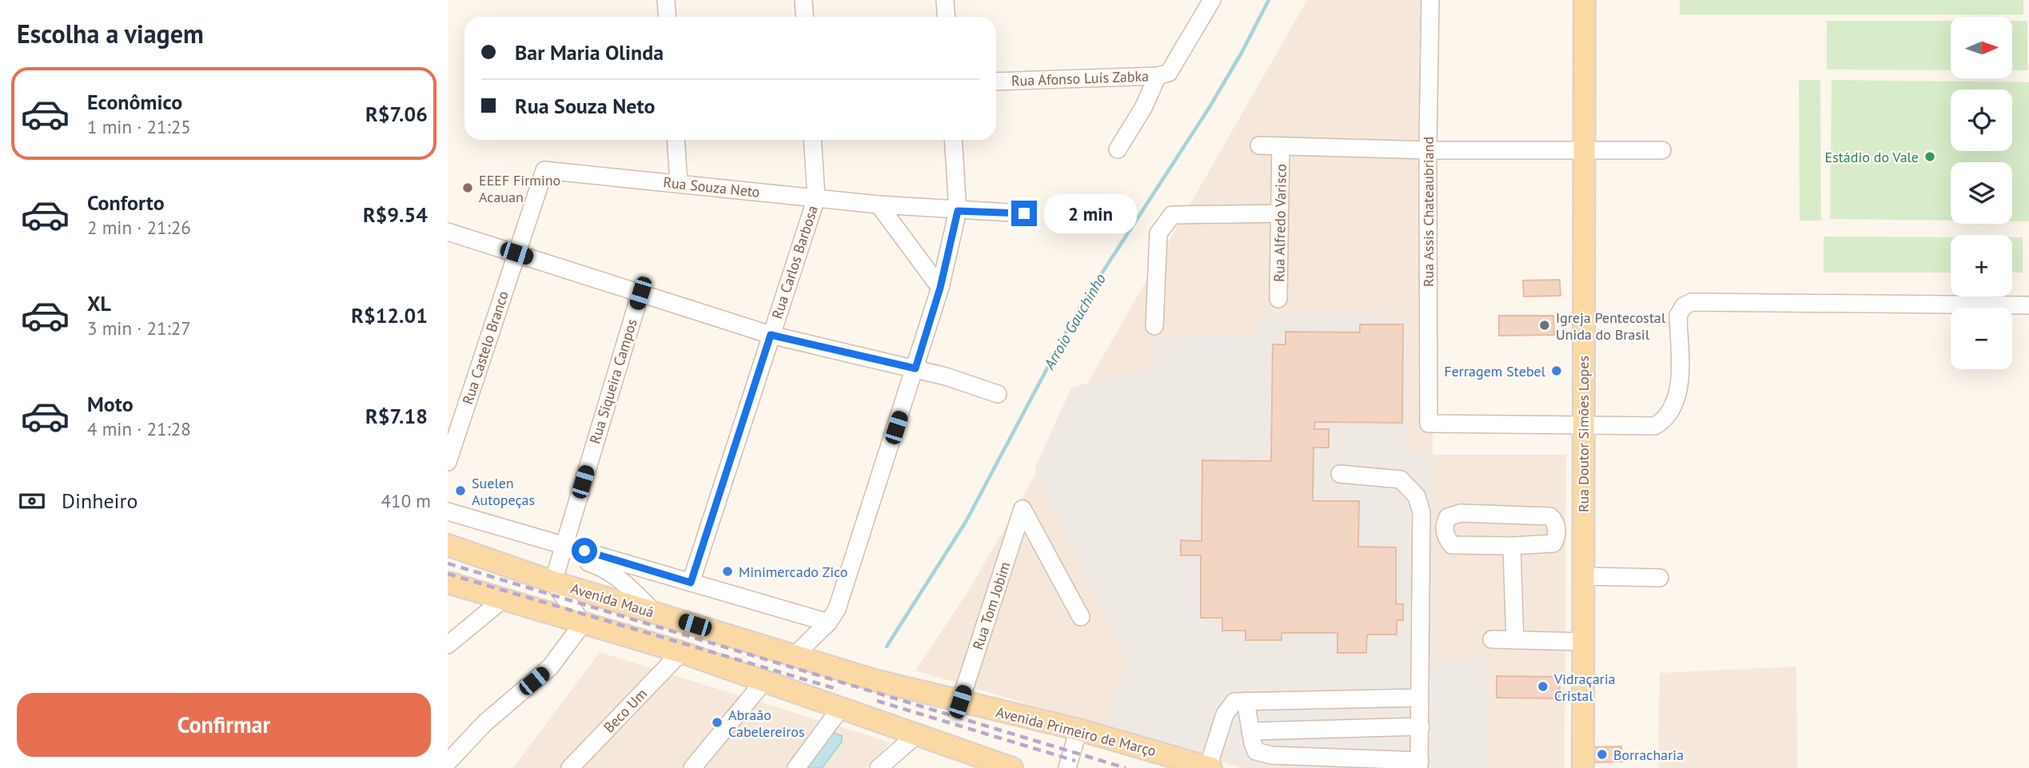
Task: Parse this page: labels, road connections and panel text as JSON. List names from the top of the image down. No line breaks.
{"streets":{"main road":["Rua Doutor Simões Lopes","Avenida Mauá","Avenida Primeiro de Março"],"street":["Rua Afonso Luís Zabka","Rua Souza Neto","Rua Assis Chateaubriand","Rua Alfredo Varisco","Rua Carlos Barbosa","Rua Castelo Branco","Rua Siqueira Campos","Rua Tom Jobim","Beco Um"]},"crossings":[["Rua Souza Neto","Rua Carlos Barbosa"],["Rua Souza Neto","Rua Castelo Branco"],["Rua Assis Chateaubriand","Rua Doutor Simões Lopes"],["Rua Siqueira Campos","Avenida Mauá"],["Avenida Mauá","Avenida Primeiro de Março"],["Rua Tom Jobim","Avenida Primeiro de Março"]],"water":["Arroio Gauchinho"],"places":["Estádio do Vale","EEEF Firmino Acauan","Igreja Pentecostal Unida do Brasil","Ferragem Stebel","Suelen Autopeças","Minimercado Zico","Vidraçaria Cristal","Abraão Cabelereiros","Borracharia"],"north":"right","page":{"heading":"Escolha a viagem","map_buttons":["+","−"],"banner":["Bar Maria Olinda","Rua Souza Neto"],"list":[{"name":"Econômico","note":"1 min · 21:25","value":"R$7.06"},{"name":"Conforto","note":"2 min · 21:26","value":"R$9.54"},{"name":"XL","note":"3 min · 21:27","value":"R$12.01"},{"name":"Moto","note":"4 min · 21:28","value":"R$7.18"}],"bubble":"2 min","pay":["Dinheiro","410 m"],"buttons":"Confirmar"}}
